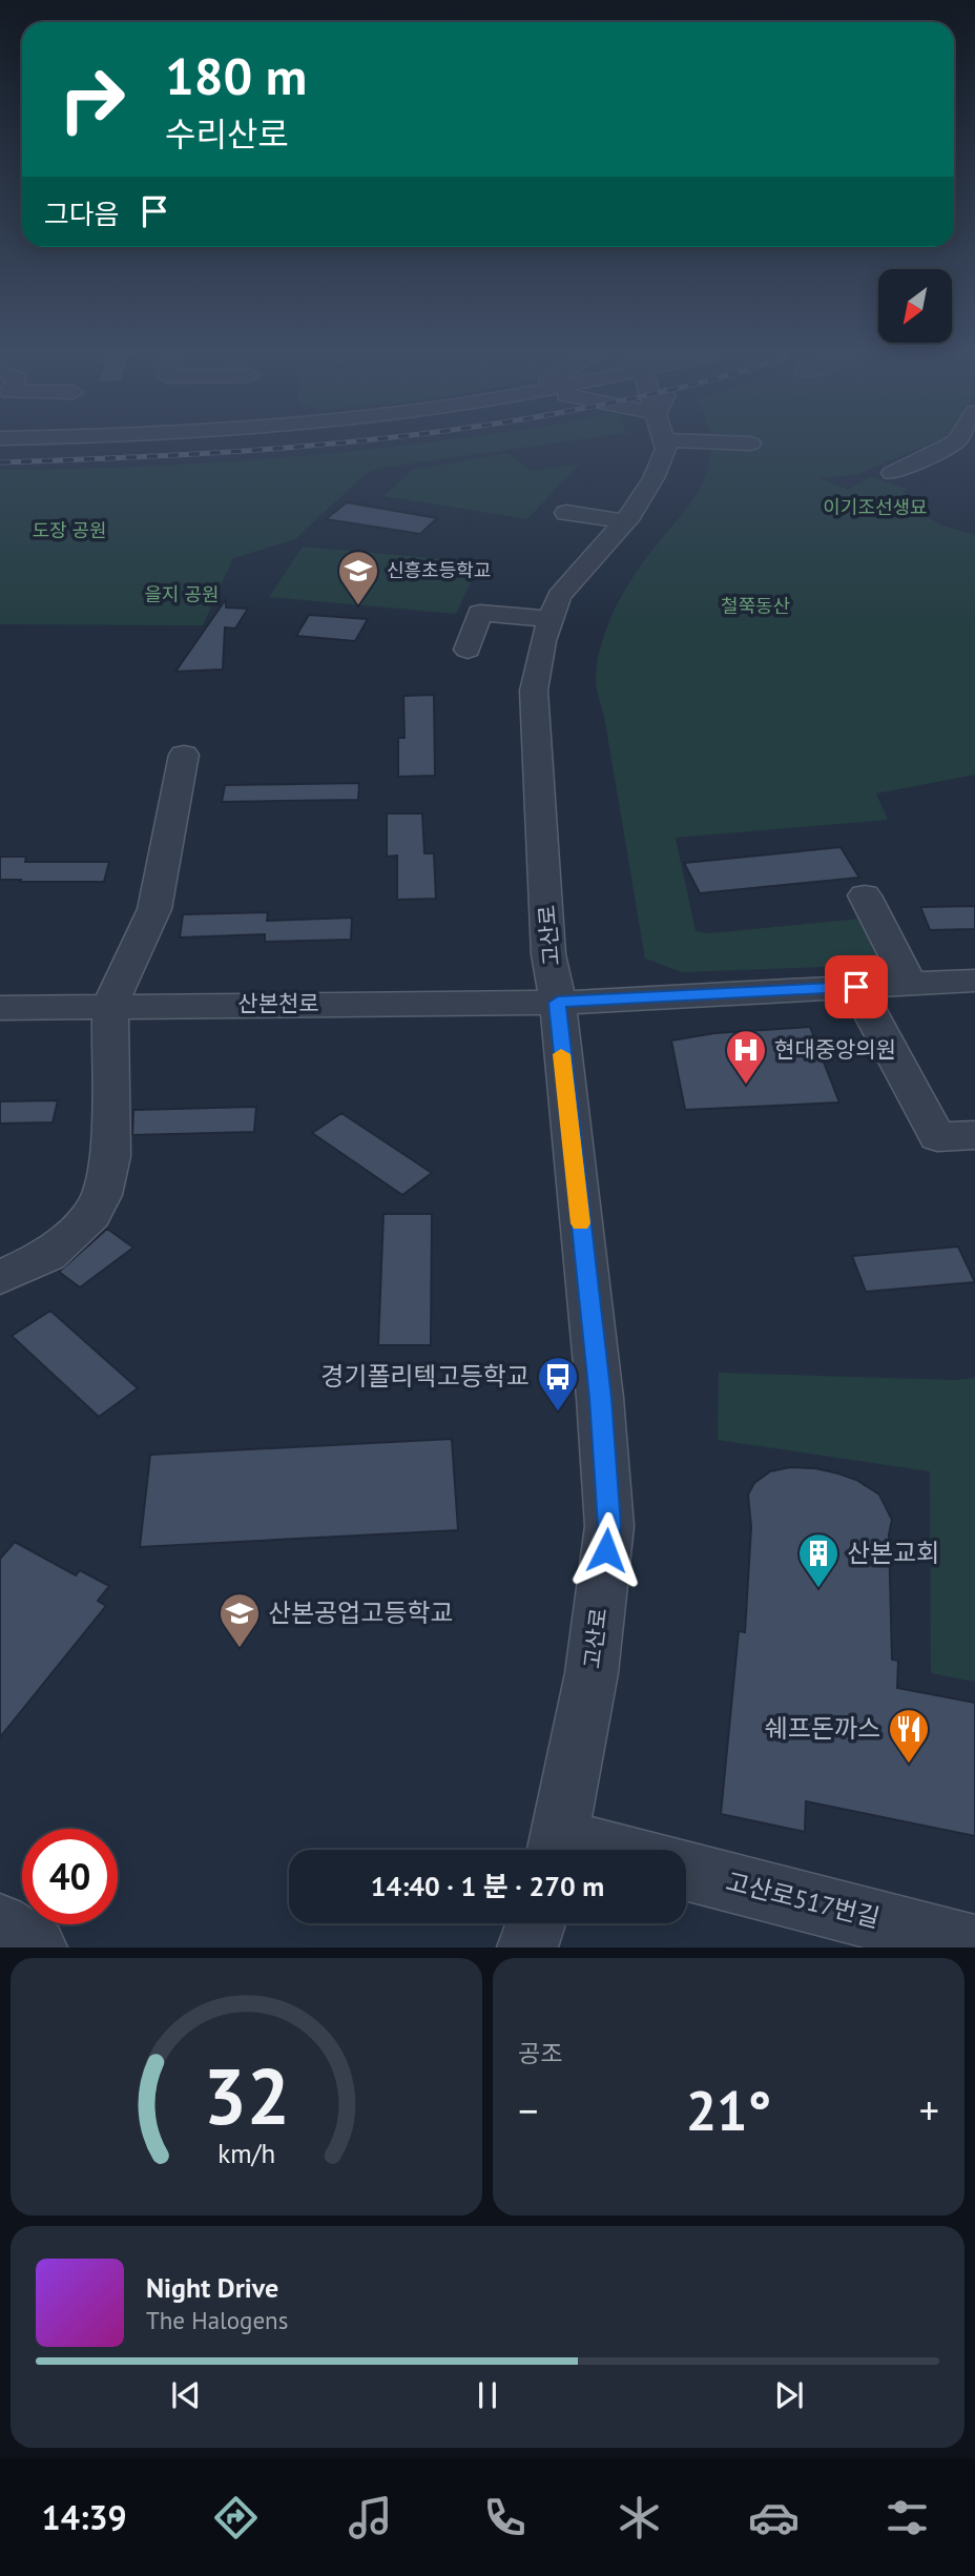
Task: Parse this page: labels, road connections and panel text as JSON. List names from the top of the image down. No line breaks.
{"streets":{"street":["고산로","산본천로","고산로517번길"]},"crossings":[["고산로","산본천로"]],"parks":["이기조선생묘","도장 공원","을지 공원","철쭉동산"],"places":{"school or university":["신흥초등학교","산본공업고등학교"],"hospital":["현대중앙의원"],"bus stop":["경기폴리텍고등학교"],"building":["산본교회"],"restaurant":["쉐프돈까스"]},"north":"bottom left","page":{"turn":["180 m","수리산로"],"then":"그다음","limit":"40","trip":"14:40 · 1 분 · 270 m","tile":"공조","heat":["−","21°","+"],"song":["Night Drive","The Halogens"],"tabs":"14:39","gauge":["32","km/h"]}}
